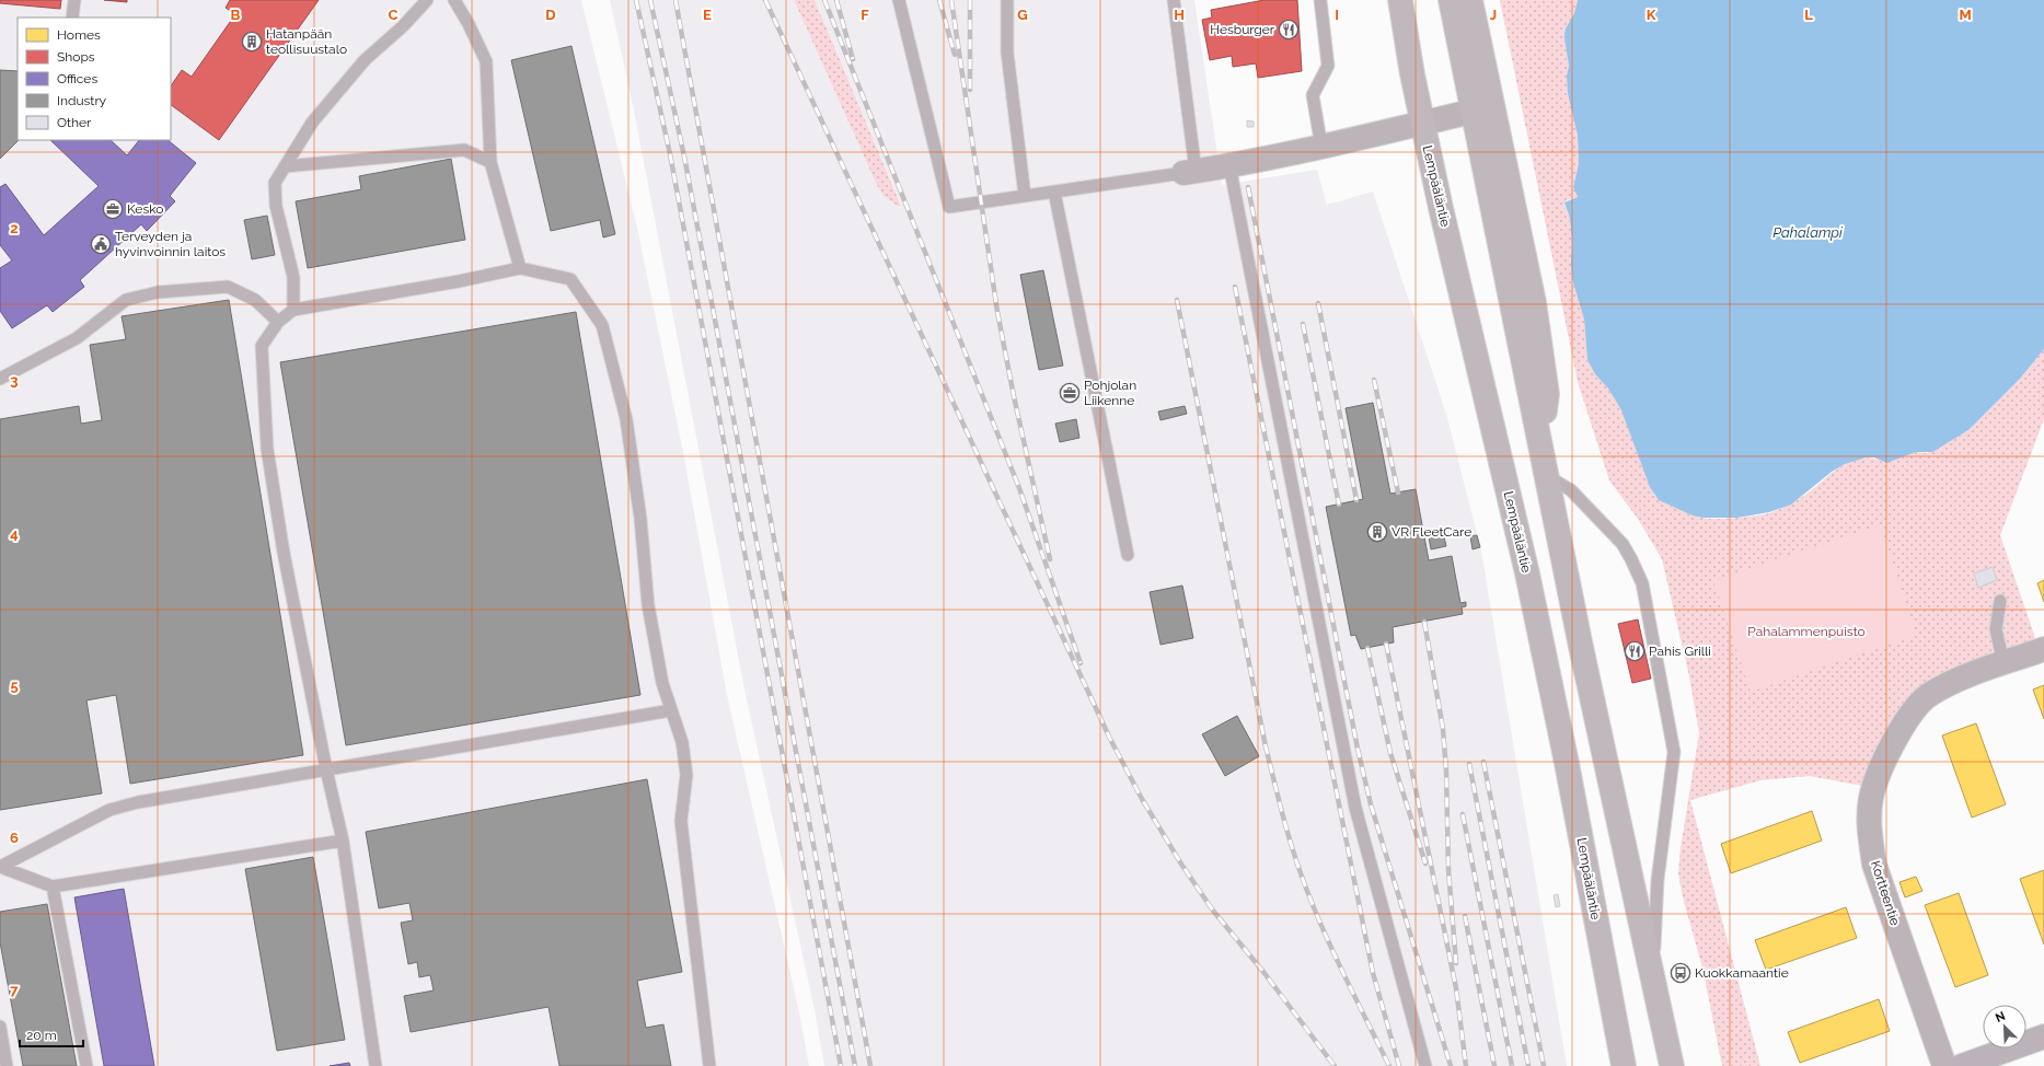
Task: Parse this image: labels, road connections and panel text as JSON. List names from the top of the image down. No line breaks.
{"streets":{"highway":["Lempääläntie"],"street":["Kortteentie"]},"water":["Pahalampi"],"parks":["Pahalammenpuisto"],"places":{"restaurant":["Hesburger","Pahis Grilli"],"building":["Hatanpään teollisuustalo","VR FleetCare"],"office":["Kesko","Pohjolan Liikenne"],"public building":["Terveyden ja hyvinvoinnin laitos"],"bus stop":["Kuokkamaantie"]},"legend":["Homes","Shops","Offices","Industry","Other"],"scale_bar":"20 m","north":"top left","grid":{"columns":["B","C","D","E","F","G","H","I","J","K","L","M"],"rows":["2","3","4","5","6","7"]}}
